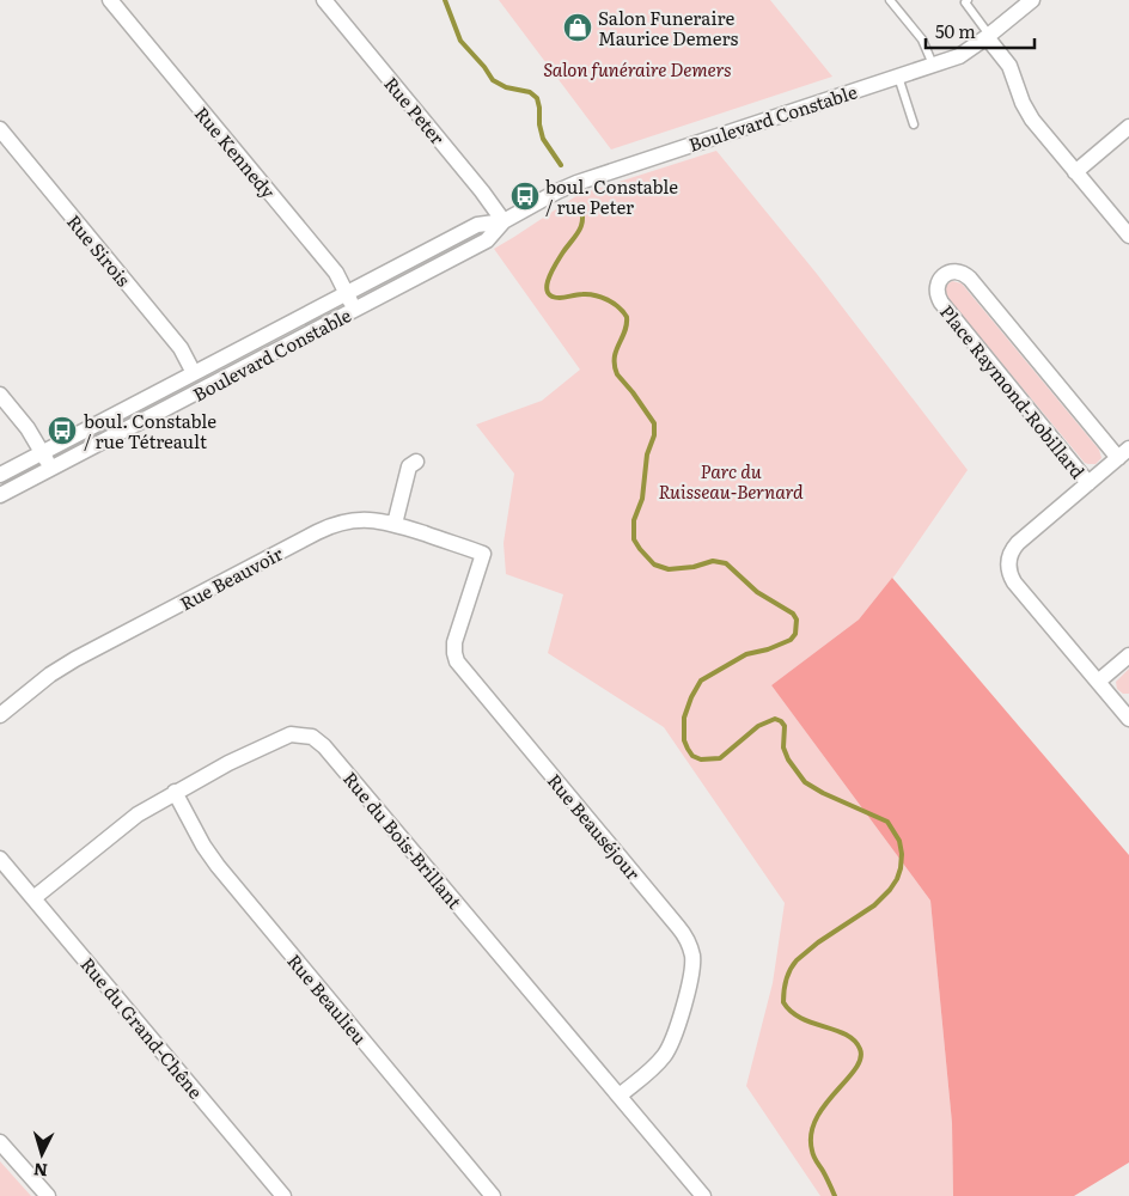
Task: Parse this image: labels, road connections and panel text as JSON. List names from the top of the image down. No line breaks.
{"streets":{"street":["Rue Peter","Boulevard Constable","Rue Kennedy","Rue Sirois","Place Raymond-Robillard","Rue Beauvoir","Rue Beauséjour","Rue du Bois-Brillant","Rue Beaulieu","Rue du Grand-Chêne"]},"crossings":[["Rue Peter","Boulevard Constable"],["Boulevard Constable","Rue Kennedy"],["Boulevard Constable","Rue Sirois"],["Rue Beauvoir","Rue Beauséjour"],["Rue Beauséjour","Rue du Bois-Brillant"],["Rue du Bois-Brillant","Rue Beaulieu"],["Rue du Bois-Brillant","Rue du Grand-Chêne"]],"parks":["Salon funéraire Demers","Parc du Ruisseau-Bernard"],"places":{"shop":["Salon Funeraire Maurice Demers"],"bus stop":["boul. Constable / rue Peter","boul. Constable / rue Tétreault"]},"scale_bar":"50 m","north":"bottom"}
